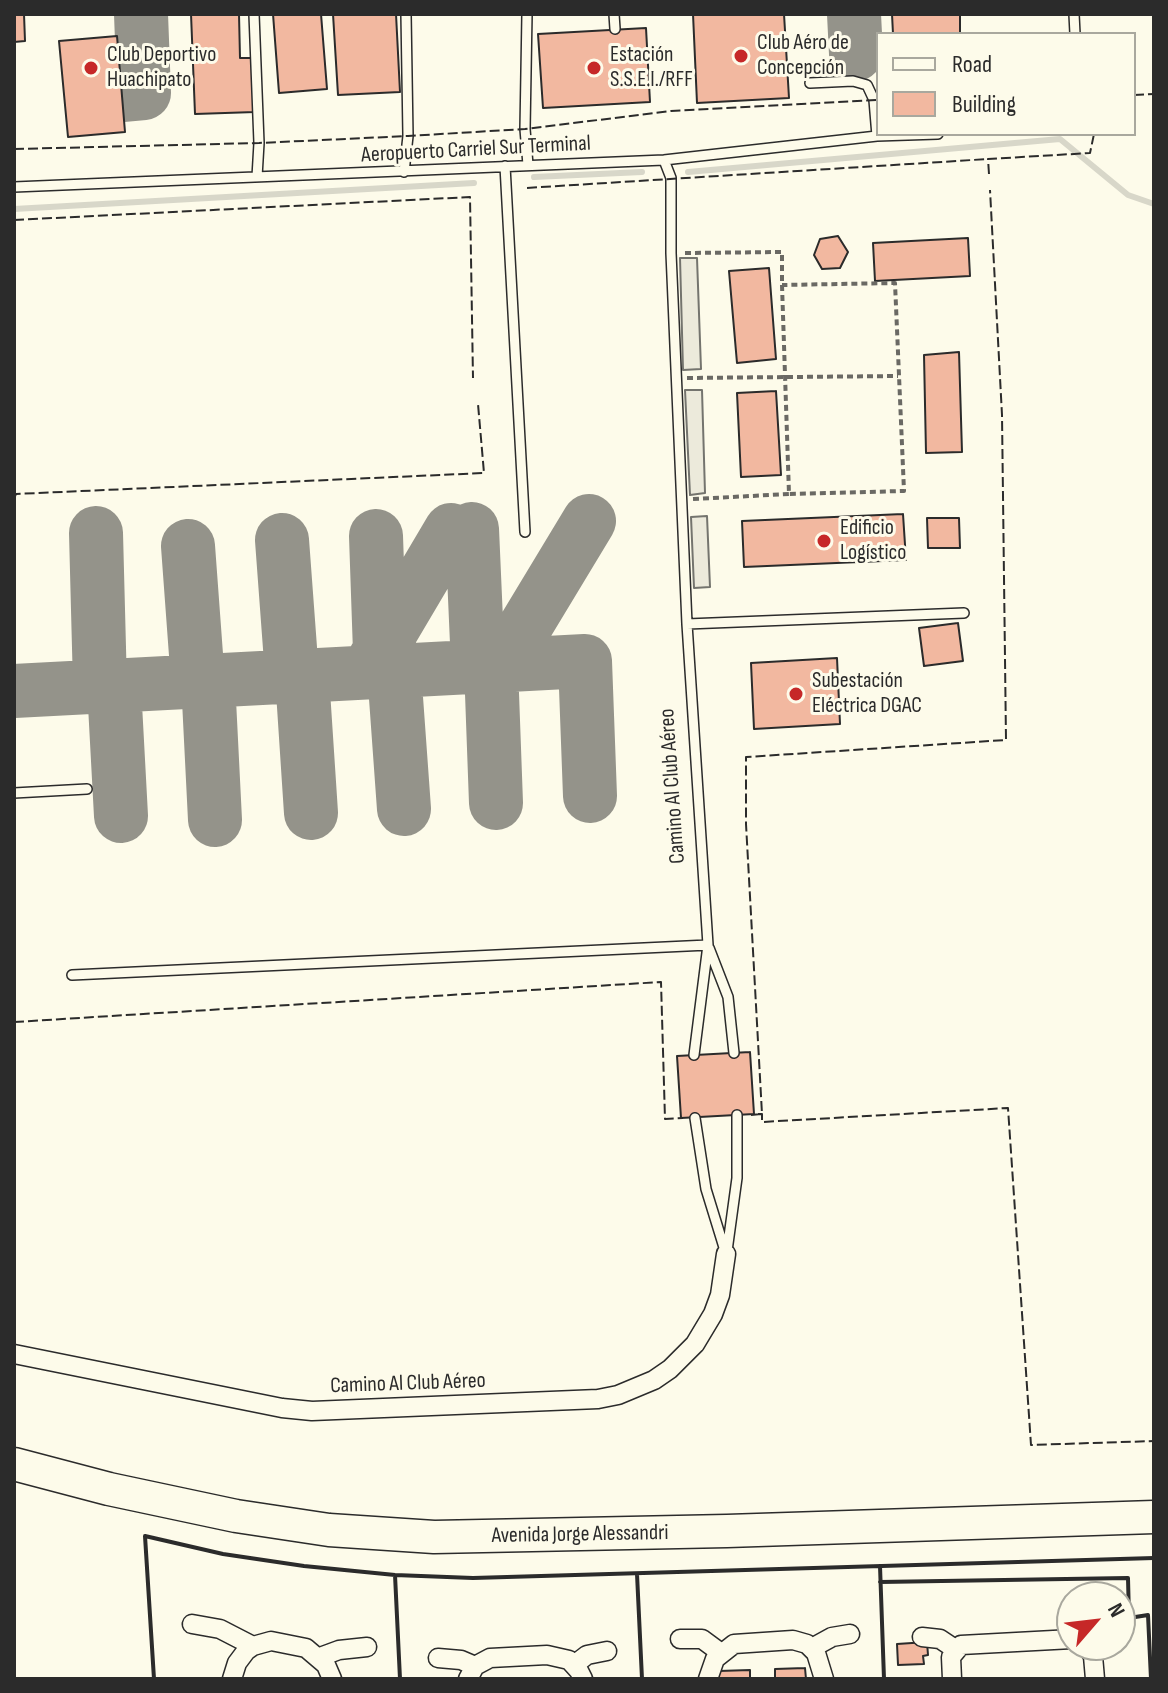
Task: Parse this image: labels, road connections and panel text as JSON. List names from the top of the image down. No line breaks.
{"streets":{"highway":["Avenida Jorge Alessandri"],"street":["Camino Al Club Aéreo"],"lane":["Aeropuerto Carriel Sur Terminal"]},"crossings":[["Aeropuerto Carriel Sur Terminal","Camino Al Club Aéreo"]],"places":["Club Aéro de Concepción","Club Deportivo Huachipato","Estación S.S.E.I./RFF","Edificio Logístico","Subestación Eléctrica DGAC"],"legend":["Road","Building"],"north":"top right"}
